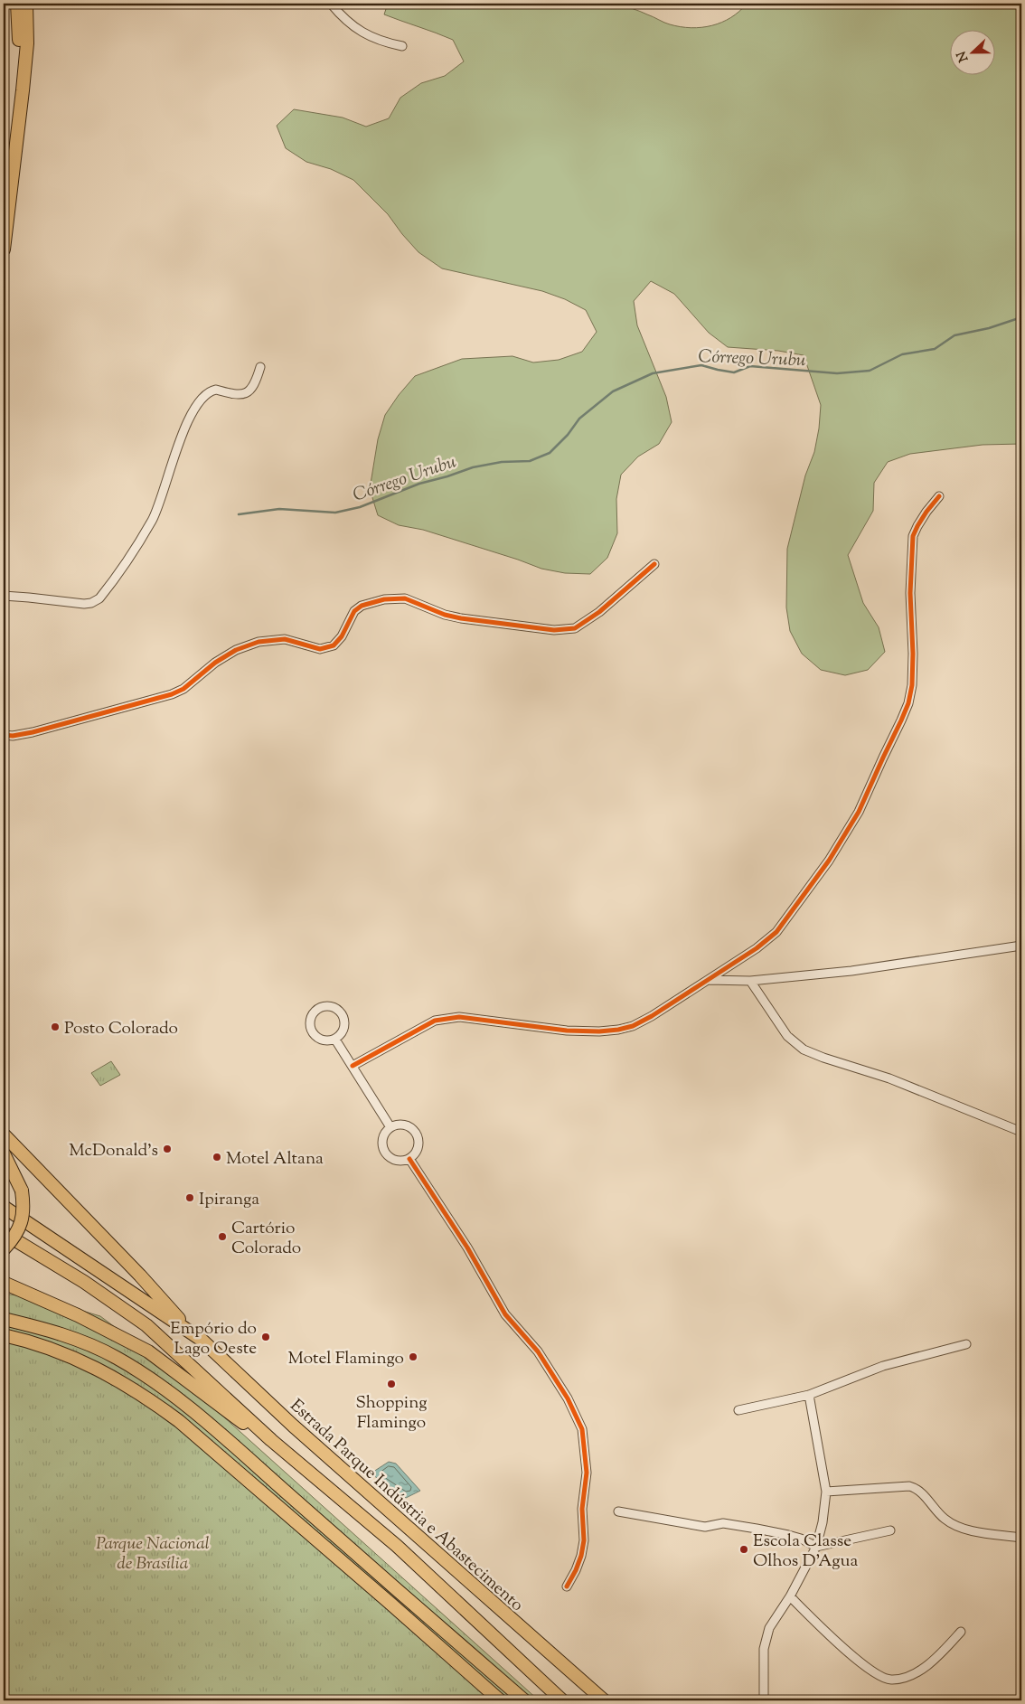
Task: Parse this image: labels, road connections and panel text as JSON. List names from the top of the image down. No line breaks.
{"streets":{"main road":["Estrada Parque Indústria e Abastecimento"]},"water":["Córrego Urubu"],"parks":["Parque Nacional de Brasília"],"places":["Posto Colorado","McDonald's","Motel Altana","Ipiranga","Cartório Colorado","Empório do Lago Oeste","Motel Flamingo","Shopping Flamingo","Escola Classe Olhos D'Agua"],"north":"left"}
